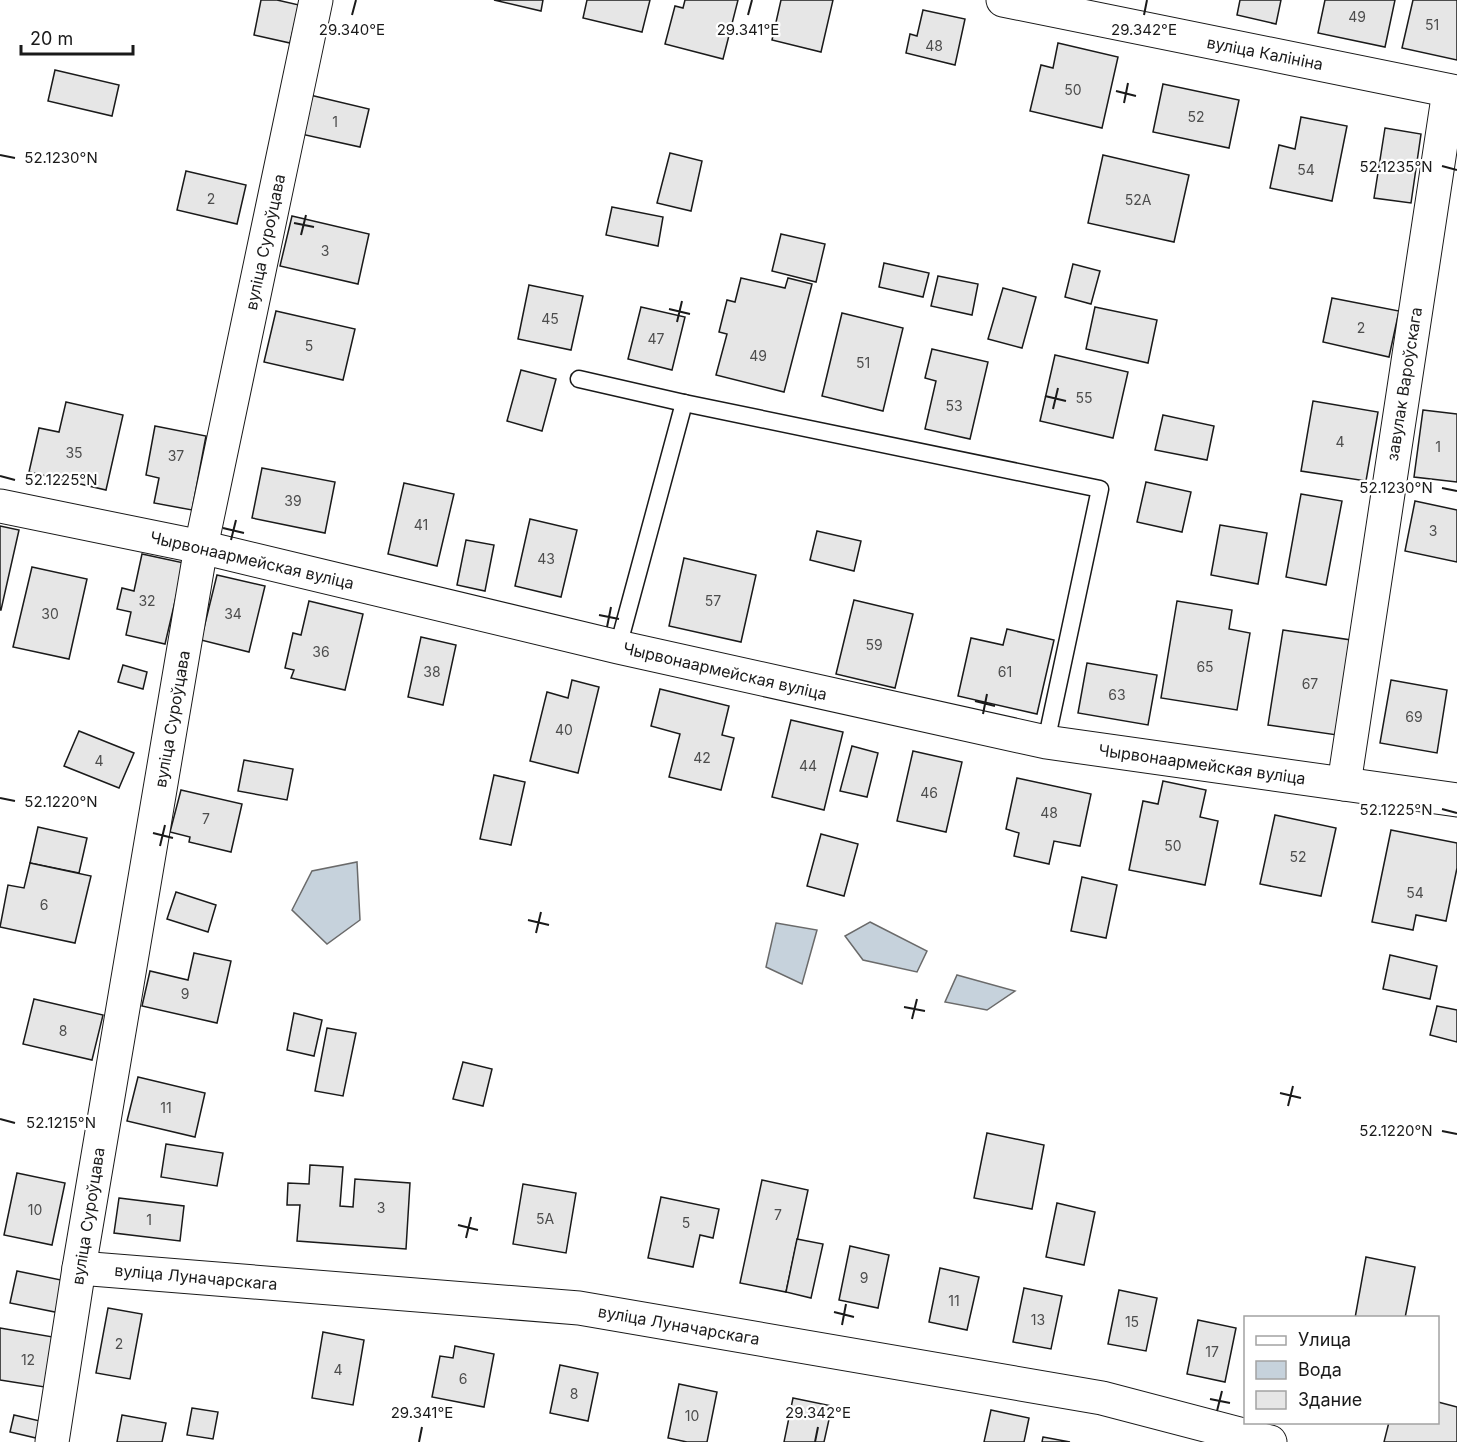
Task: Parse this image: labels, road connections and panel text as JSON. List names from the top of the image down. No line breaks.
{"streets":{"street":["вуліца Калініна","вуліца Суроўцава","завулак Вароўскага","Чырвонаармейская вуліца","вуліца Луначарскага"]},"crossings":[["вуліца Калініна","завулак Вароўскага"],["вуліца Суроўцава","Чырвонаармейская вуліца"],["вуліца Суроўцава","вуліца Луначарскага"],["завулак Вароўскага","Чырвонаармейская вуліца"]],"house_numbers":["49","51","48","50","52","1","54","2","52А","3","45","2","47","5","49","51","55","53","4","1","35","37","39","41","3","43","32","57","30","34","59","36","65","38","61","67","63","69","40","42","4","44","46","48","7","50","52","54","6","9","8","11","3","10","7","5А","1","5","9","11","13","15","2","17","12","4","6","8","10"],"legend":["Улица","Вода","Здание"],"scale_bar":"20 m","coordinates":["29.340°E","29.341°E","29.342°E","52.1230°N","52.1235°N","52.1225°N","52.1220°N","52.1215°N"]}
